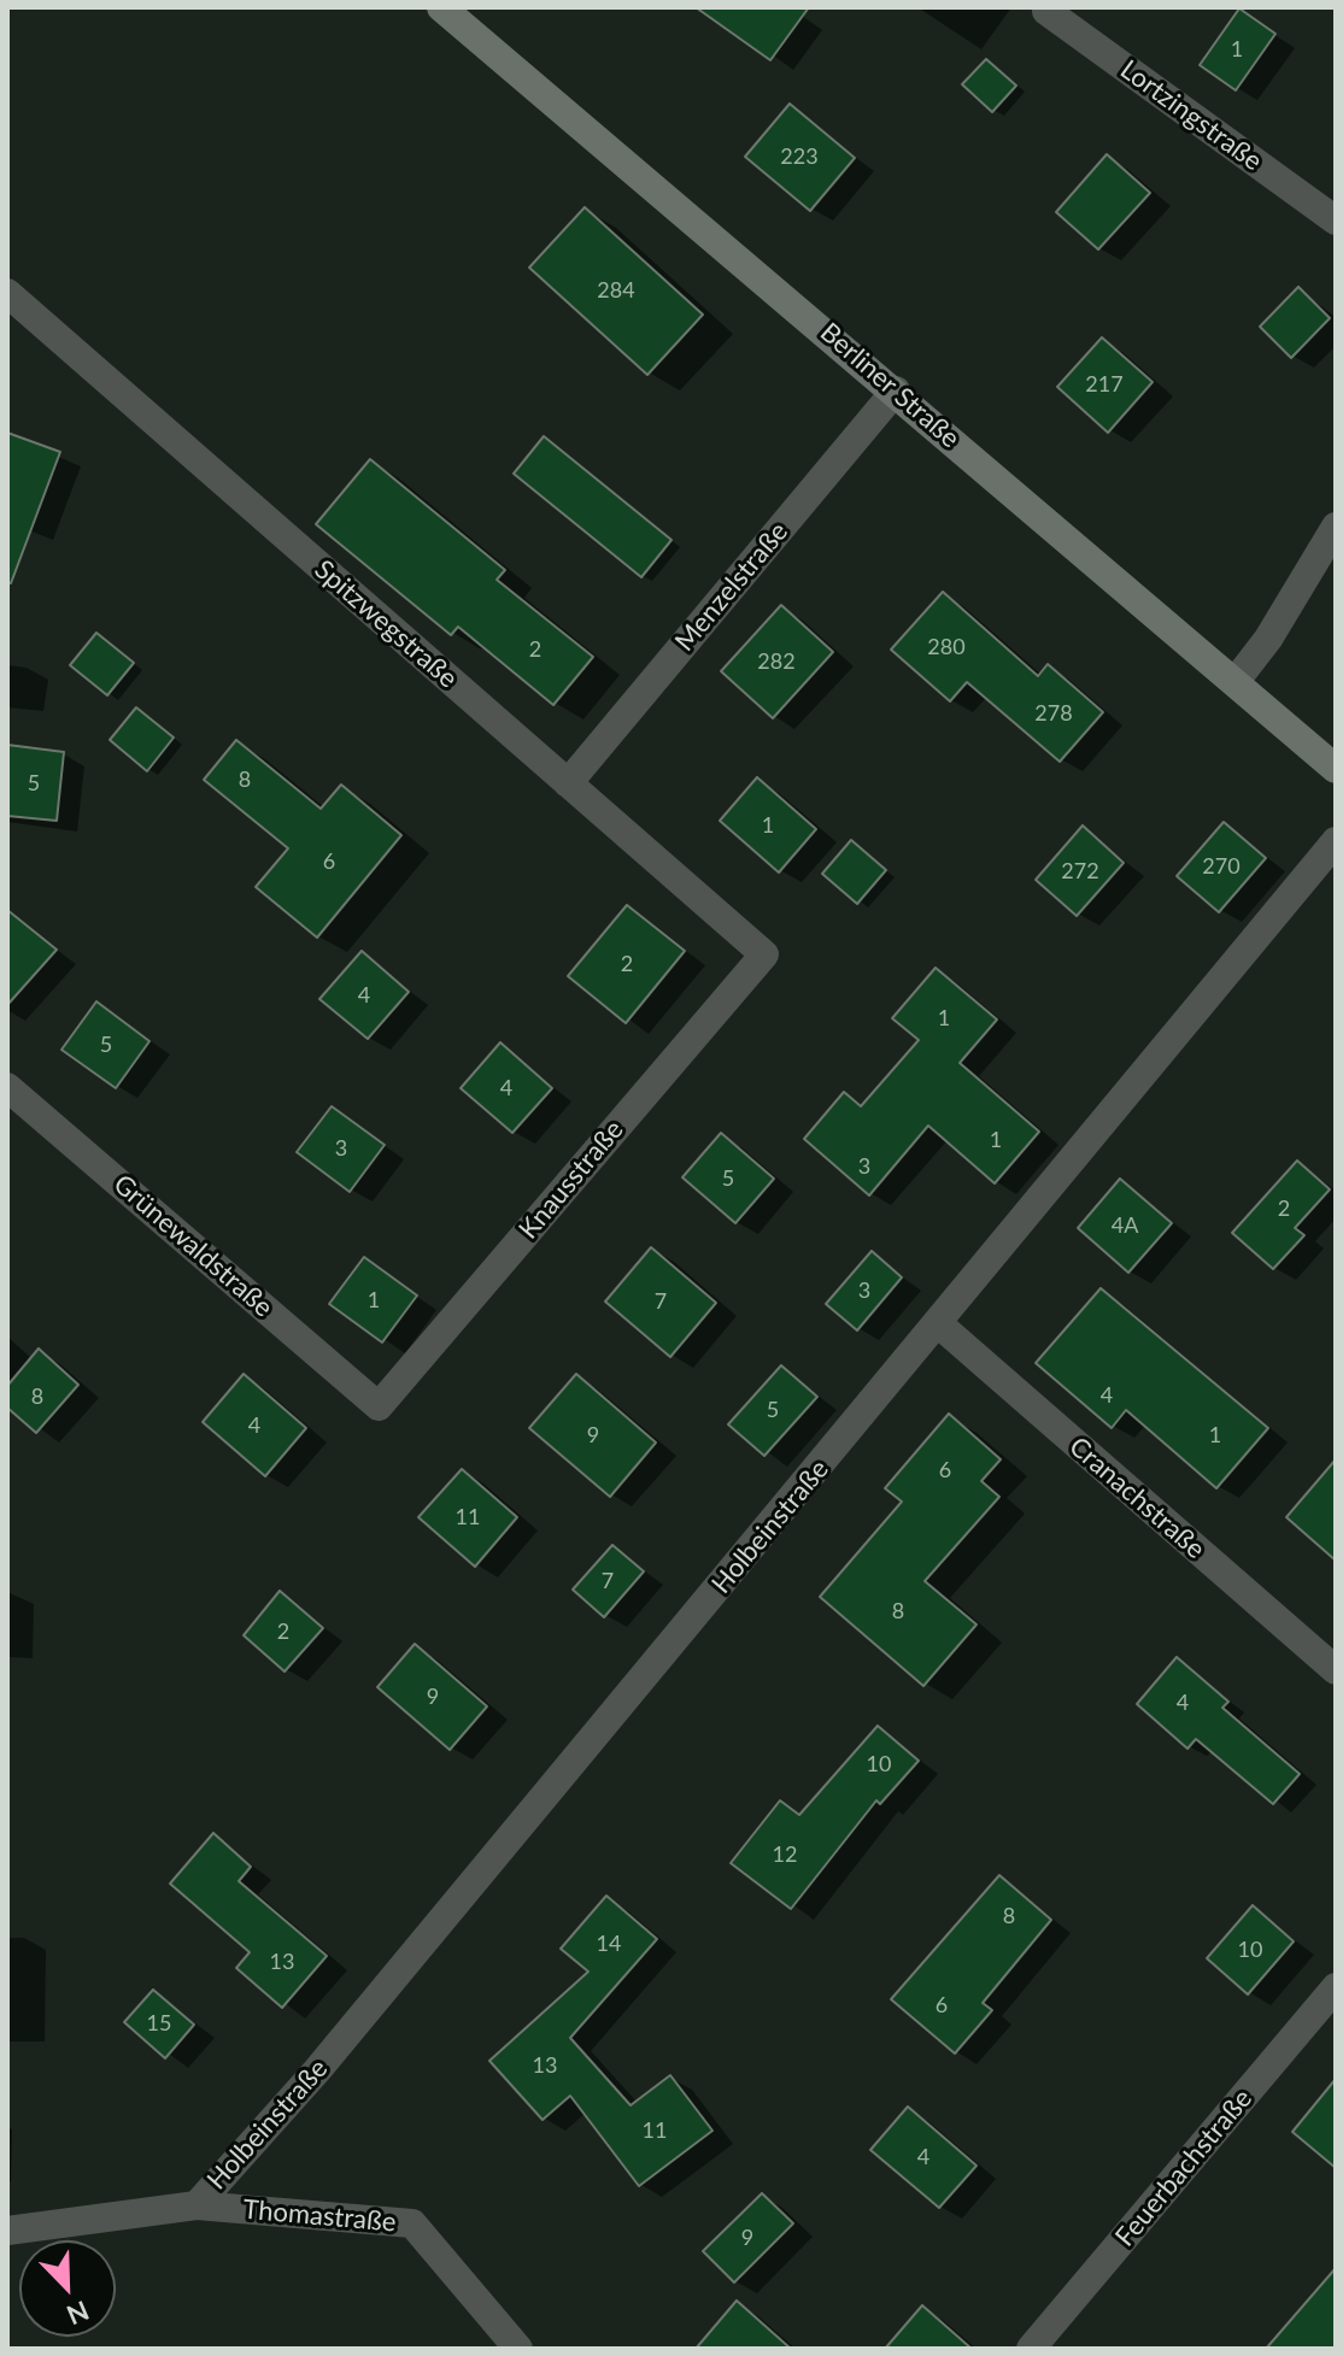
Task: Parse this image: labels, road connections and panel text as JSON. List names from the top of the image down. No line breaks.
{"streets":{"main road":["Berliner Straße"],"street":["Lortzingstraße","Menzelstraße","Spitzwegstraße","Knausstraße","Grünewaldstraße","Cranachstraße","Holbeinstraße","Feuerbachstraße","Thomastraße"]},"crossings":[["Berliner Straße","Menzelstraße"],["Menzelstraße","Spitzwegstraße"],["Spitzwegstraße","Knausstraße"],["Knausstraße","Grünewaldstraße"],["Cranachstraße","Holbeinstraße"],["Holbeinstraße","Thomastraße"]],"house_numbers":["1","223","284","217","280","2","282","278","8","5","1","6","270","272","2","4","1","5","4","1","3","3","5","2","4A","3","1","7","4","8","5","4","9","1","6","11","7","8","2","9","4","10","12","8","14","10","13","6","15","13","11","4","9"],"north":"bottom right"}
